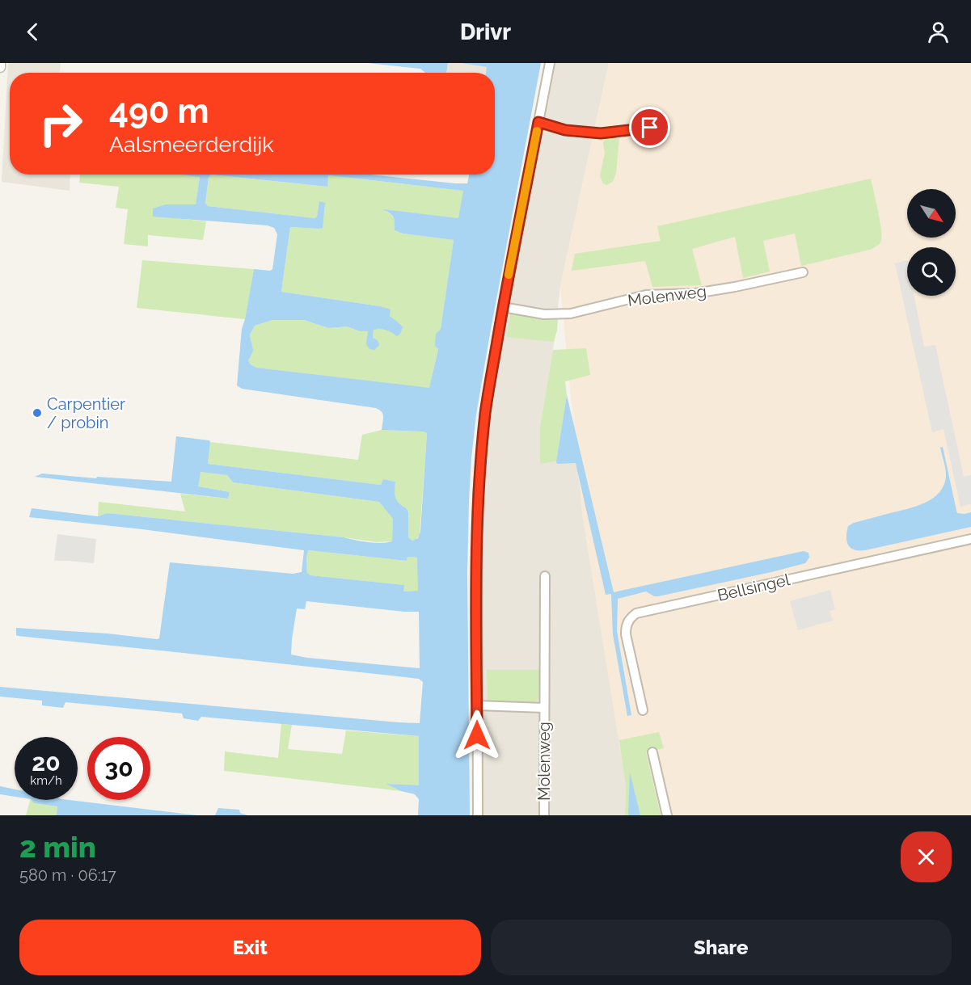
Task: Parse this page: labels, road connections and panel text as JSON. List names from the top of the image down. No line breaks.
{"streets":{"street":["Molenweg","Bellsingel"]},"places":["Carpentier / probin"],"north":"bottom right","page":{"header":"Drivr","turn":["490 m","Aalsmeerderdijk"],"speed":"20 km/h","limit":"30","heading":["2 min","580 m · 06:17"],"buttons":["Exit","Share"]}}
